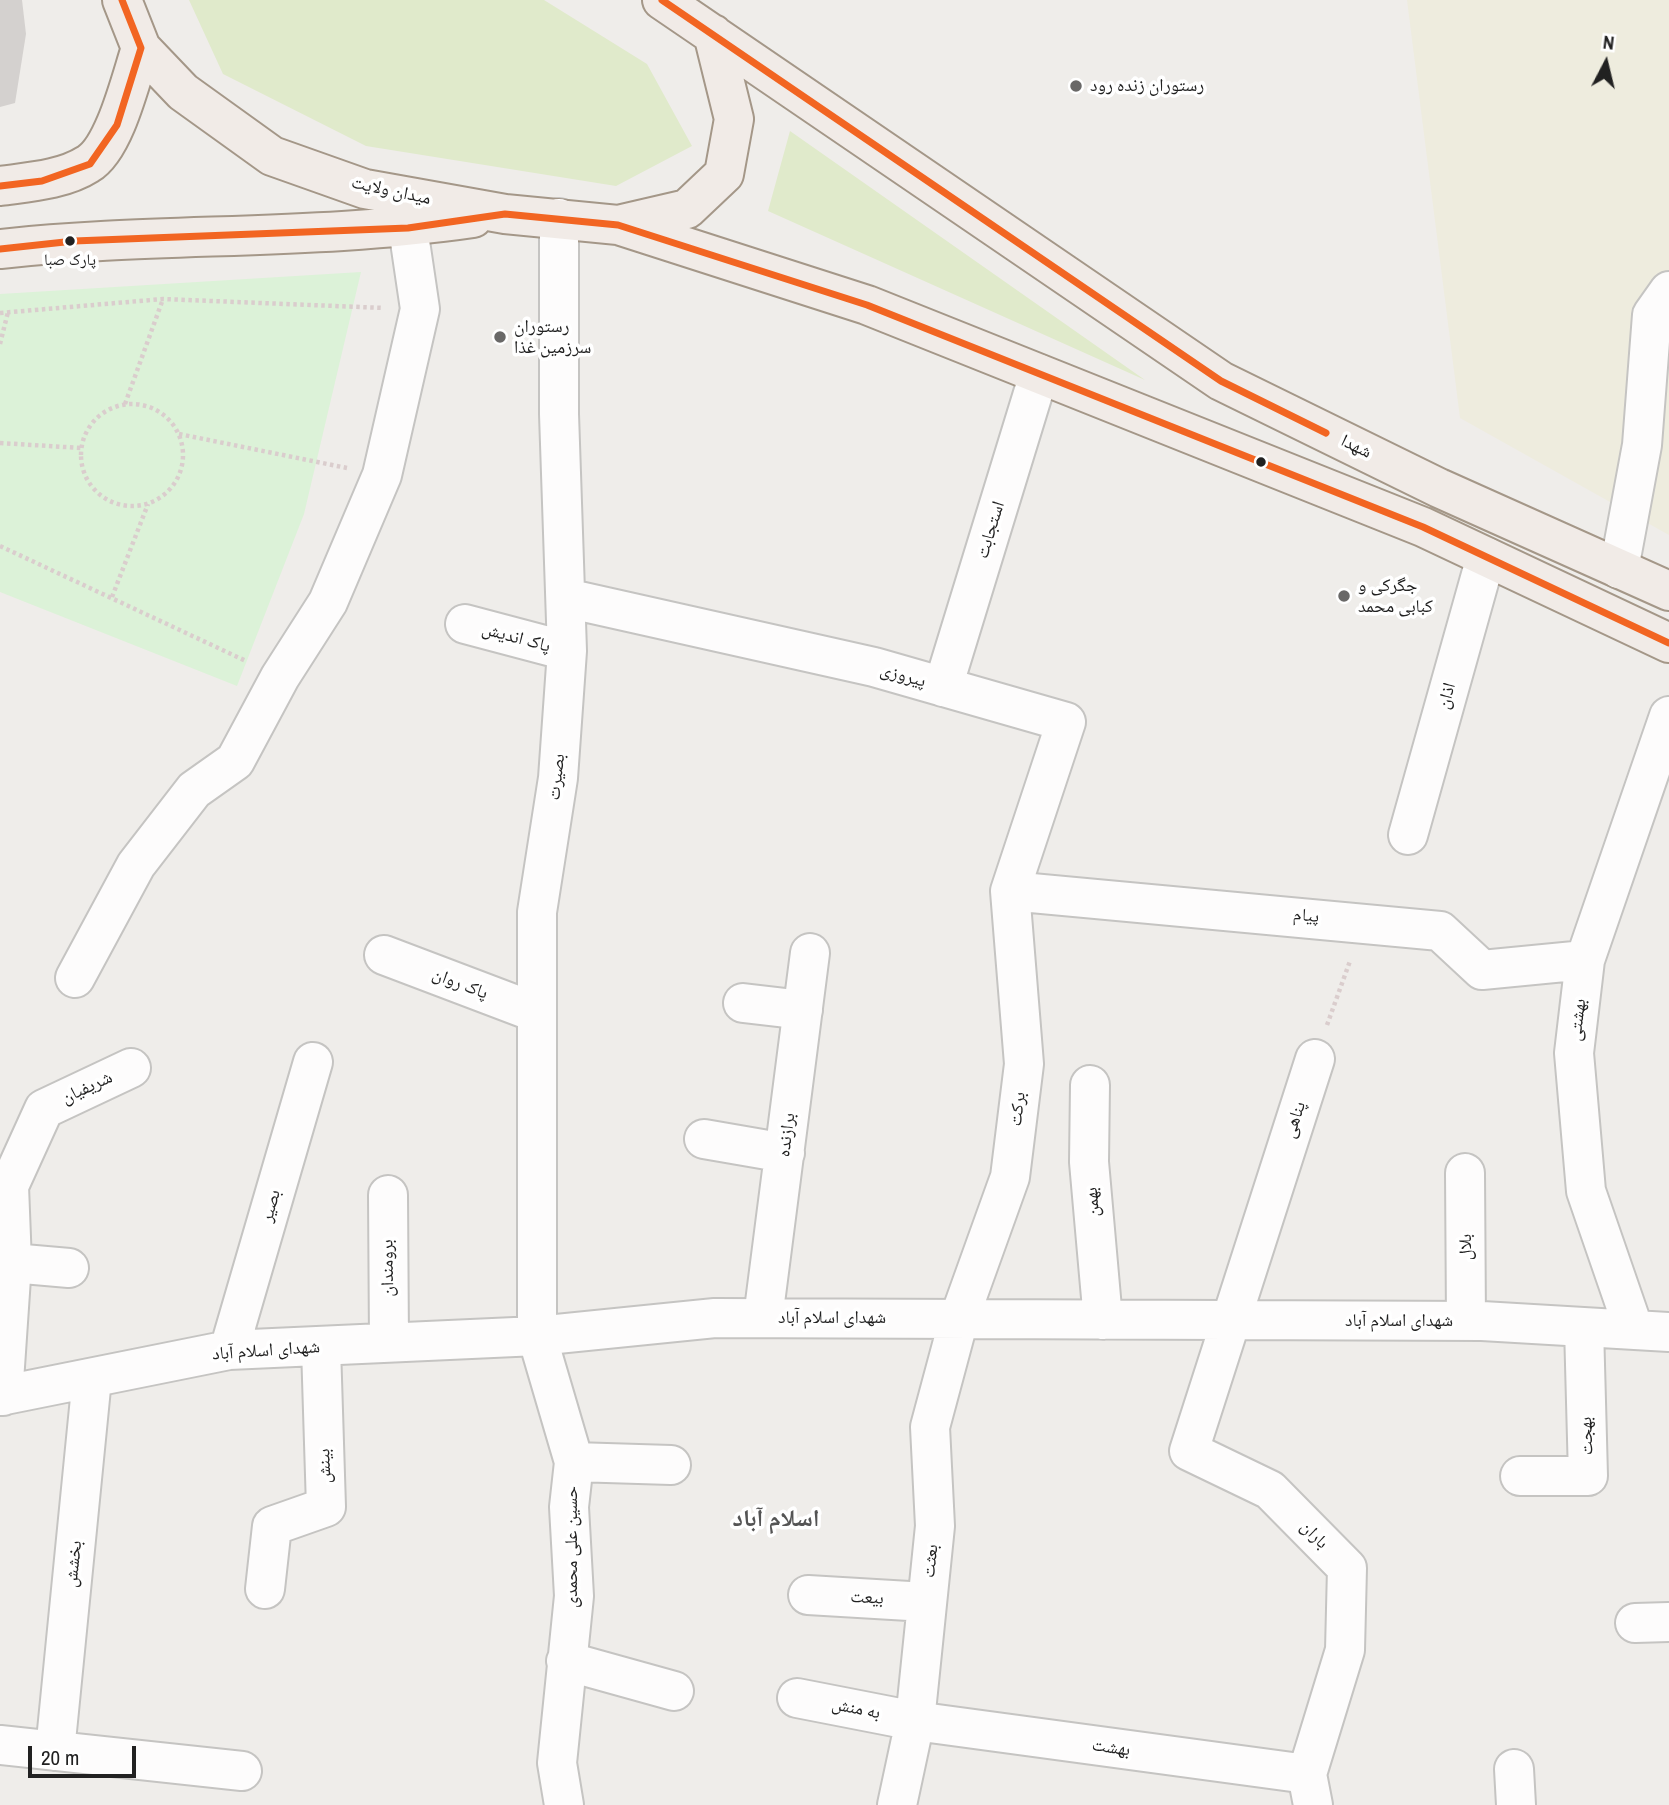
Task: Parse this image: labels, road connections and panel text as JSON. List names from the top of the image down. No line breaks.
{"streets":{"main road":["میدان ولایت","شهدا"],"street":["استجابت","پاک اندیش","پیروزی","اذان","بصیرت","پیام","پاک روان","بهشتی","شریفیان","برکت","پناهی","برازنده","بهمن","بصیر","بلال","برومندان","شهدای اسلام آباد","بهجت","بینش","باران","حسین علی محمدی","بعثت","بخشش","بیعت","به منش","بهشت"]},"crossings":[["میدان ولایت","شهدا"],["میدان ولایت","بصیرت"],["استجابت","پیروزی"],["پاک اندیش","بصیرت"],["پیروزی","بصیرت"],["پیروزی","پیام"],["پیروزی","برکت"],["بصیرت","پاک روان"],["بصیرت","شهدای اسلام آباد"],["بصیرت","حسین علی محمدی"],["پیام","بهشتی"],["پیام","برکت"],["بهشتی","شهدای اسلام آباد"],["شریفیان","شهدای اسلام آباد"],["برکت","شهدای اسلام آباد"],["برکت","بعثت"],["پناهی","شهدای اسلام آباد"],["پناهی","باران"],["برازنده","شهدای اسلام آباد"],["بهمن","شهدای اسلام آباد"],["بصیر","شهدای اسلام آباد"],["بلال","شهدای اسلام آباد"],["برومندان","شهدای اسلام آباد"],["شهدای اسلام آباد","بهجت"],["شهدای اسلام آباد","بینش"],["شهدای اسلام آباد","باران"],["شهدای اسلام آباد","حسین علی محمدی"],["شهدای اسلام آباد","بعثت"],["شهدای اسلام آباد","بخشش"],["باران","بهشت"],["بعثت","بیعت"],["بعثت","به منش"],["بعثت","بهشت"],["به منش","بهشت"]],"districts":["اسلام آباد"],"places":["رستوران زنده رود","پارک صبا","رستوران سرزمین غذا","جگرکی و کبابی محمد"],"scale_bar":"20 m","north":"top"}
